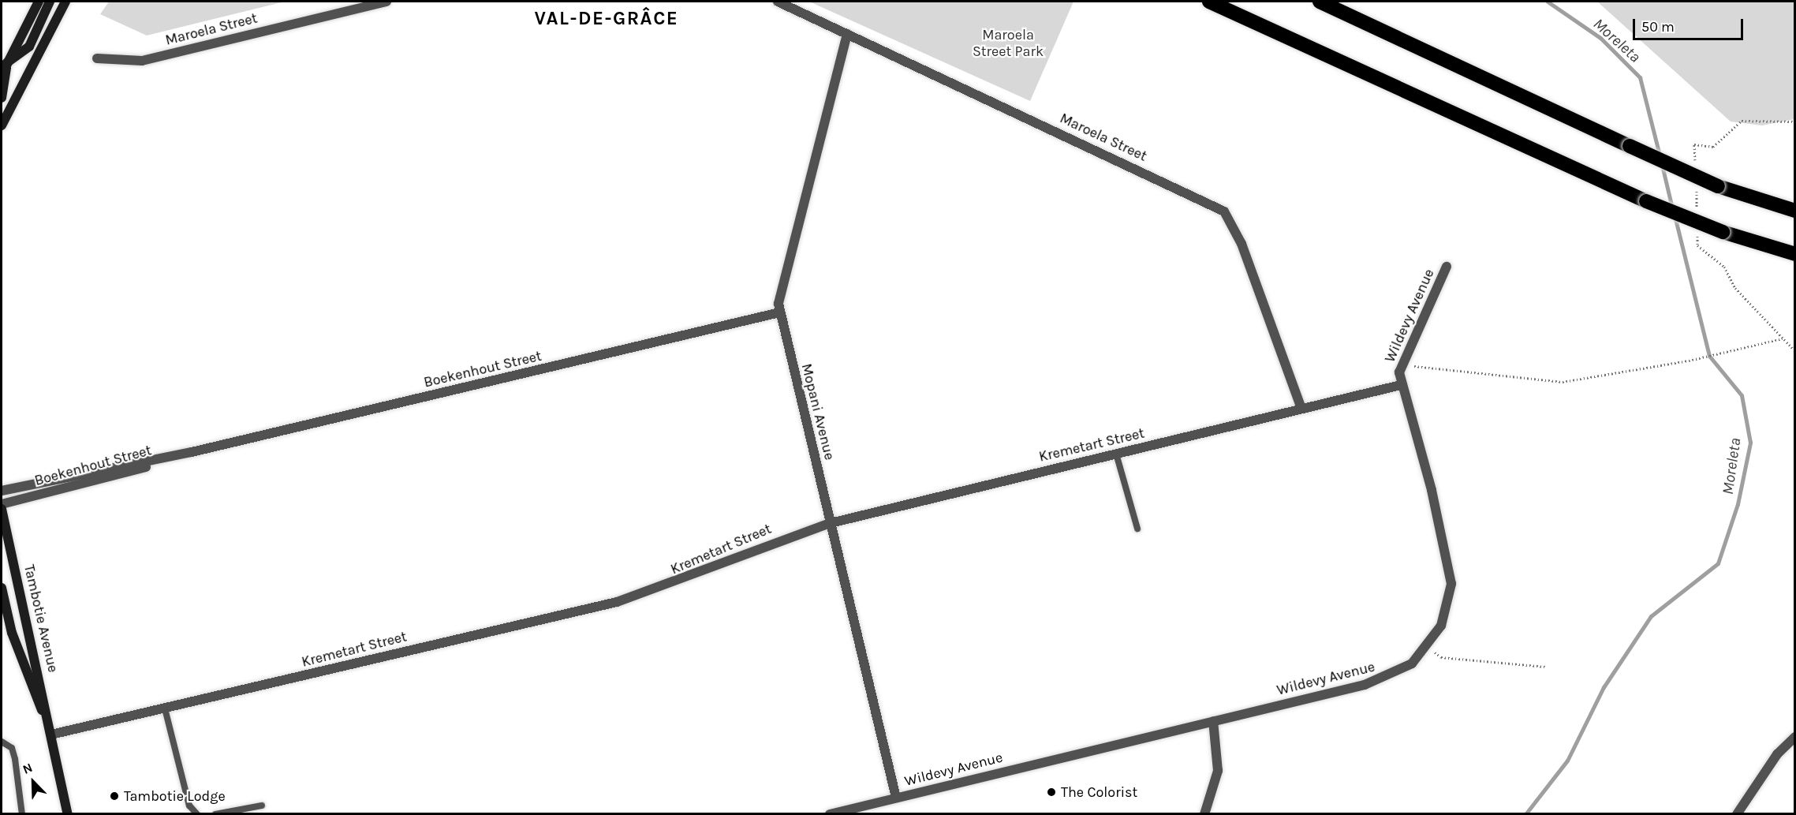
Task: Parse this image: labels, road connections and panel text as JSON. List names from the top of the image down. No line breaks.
{"streets":{"main road":["Tambotie Avenue"],"street":["Maroela Street","Wildevy Avenue","Boekenhout Street","Mopani Avenue","Kremetart Street"]},"crossings":[["Maroela Street","Mopani Avenue"],["Maroela Street","Kremetart Street"],["Wildevy Avenue","Mopani Avenue"],["Wildevy Avenue","Kremetart Street"],["Boekenhout Street","Mopani Avenue"],["Mopani Avenue","Kremetart Street"],["Kremetart Street","Tambotie Avenue"]],"districts":["VAL-DE-GRÂCE"],"water":["Moreleta"],"parks":["Maroela Street Park"],"places":["The Colorist","Tambotie Lodge"],"scale_bar":"50 m","north":"top left"}
